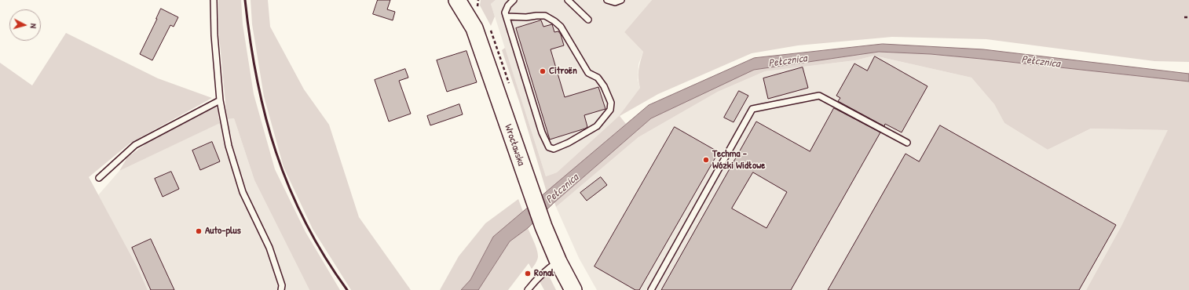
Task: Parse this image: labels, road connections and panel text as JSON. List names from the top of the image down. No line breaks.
{"streets":{"main road":["Wrocławska"]},"water":["Pełcznica"],"places":["Citroën","Techma - Wózki Widłowe","Auto-plus","Ronal"],"north":"right"}
